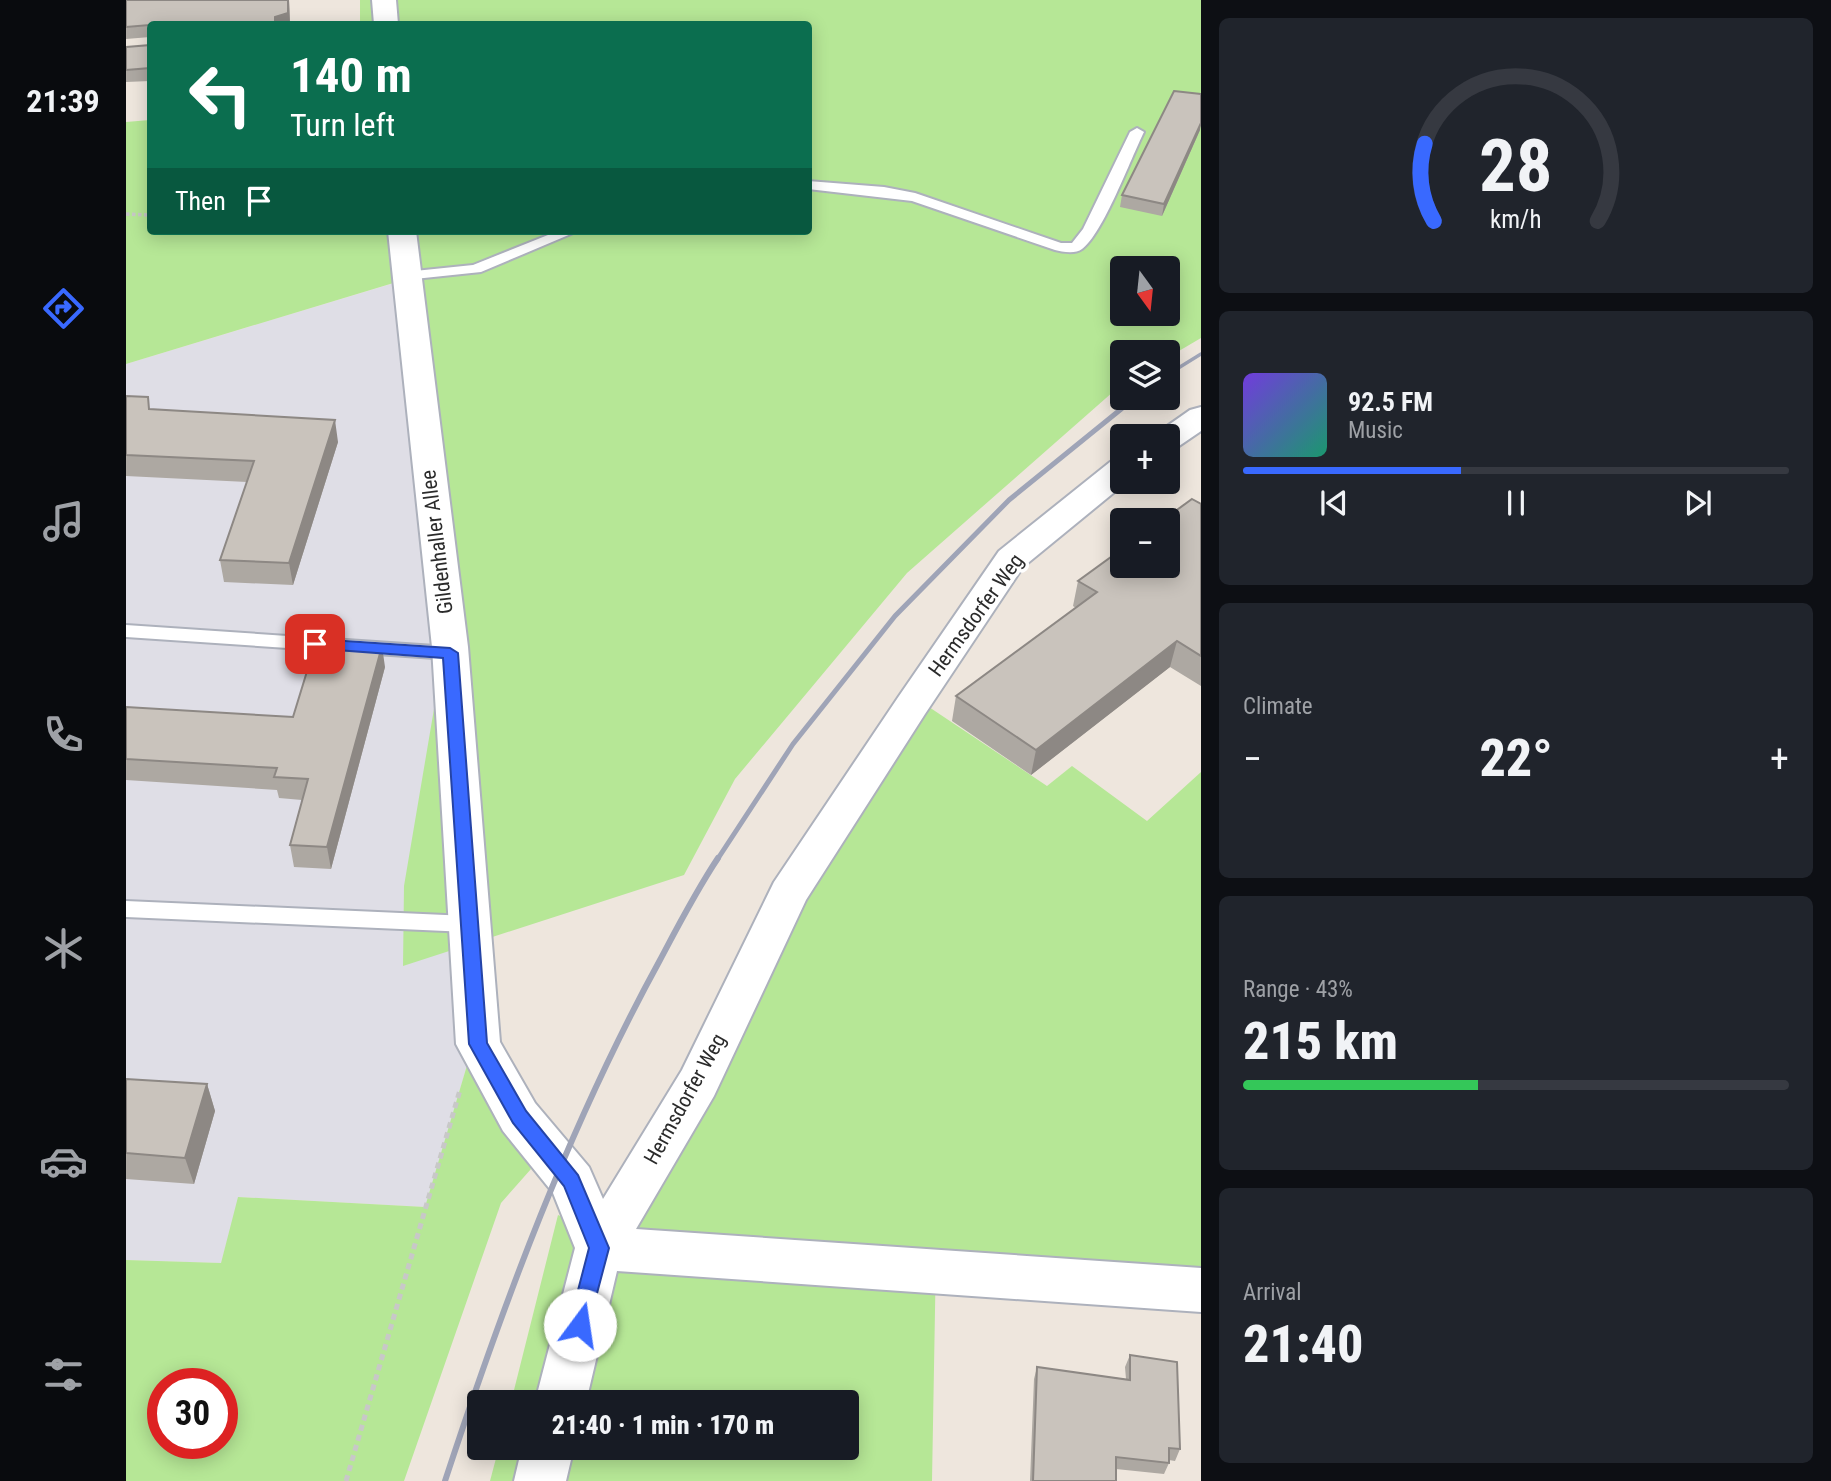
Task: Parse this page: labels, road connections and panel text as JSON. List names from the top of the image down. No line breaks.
{"streets":{"street":["Gildenhaller Allee","Hermsdorfer Weg"]},"crossings":[["Gildenhaller Allee","Hermsdorfer Weg"]],"north":"bottom","page":{"tabs":"21:39","turn":["140 m","Turn left"],"then":"Then","map_buttons":["+","−"],"song":["92.5 FM","Music"],"tile":["Climate",["Range · 43%","215 km"],["Arrival","21:40"]],"heat":["−","22°","+"],"limit":"30","trip":"21:40 · 1 min · 170 m","gauge":["28","km/h"]}}
